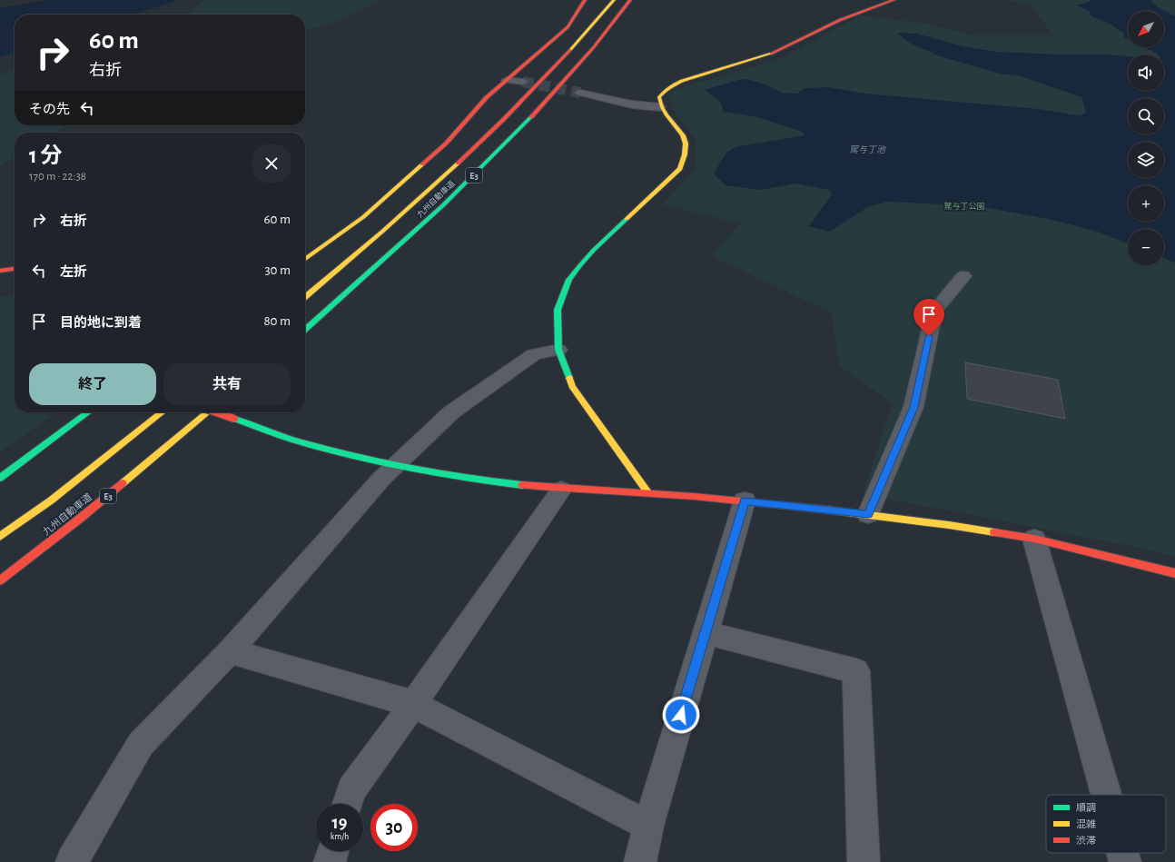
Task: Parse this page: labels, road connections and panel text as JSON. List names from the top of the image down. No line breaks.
{"streets":{"main road":["E3","九州自動車道"]},"water":["駕与丁池"],"parks":["駕与丁公園"],"legend":["順調","混雑","渋滞"],"north":"bottom left","page":{"map_buttons":["+","−"],"turn":["60 m","右折"],"then":"その先","heading":["1 分","170 m · 22:38"],"list":[{"name":"右折","value":"60 m"},{"name":"左折","value":"30 m"},{"name":"目的地に到着","value":"80 m"}],"buttons":["終了","共有"],"speed":"19 km/h","limit":"30"}}
